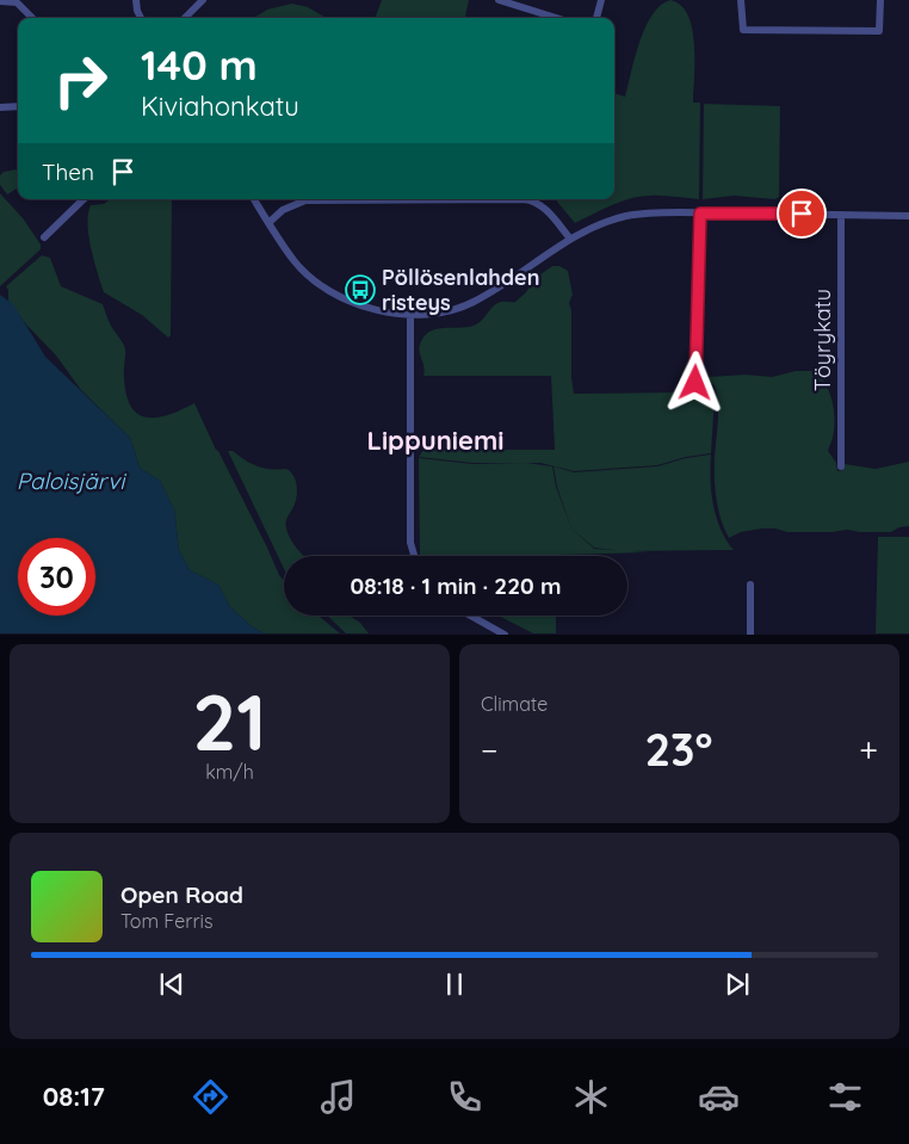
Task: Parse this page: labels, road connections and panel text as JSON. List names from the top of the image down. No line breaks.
{"streets":{"street":["Töyrykatu"]},"districts":["Lippuniemi"],"water":["Paloisjärvi"],"places":{"bus stop":["Pöllösenlahden risteys"]},"page":{"turn":["140 m","Kiviahonkatu"],"then":"Then","limit":"30","trip":"08:18 · 1 min · 220 m","tile":[["21","km/h"],"Climate"],"heat":["−","23°","+"],"song":["Open Road","Tom Ferris"],"tabs":"08:17"}}
